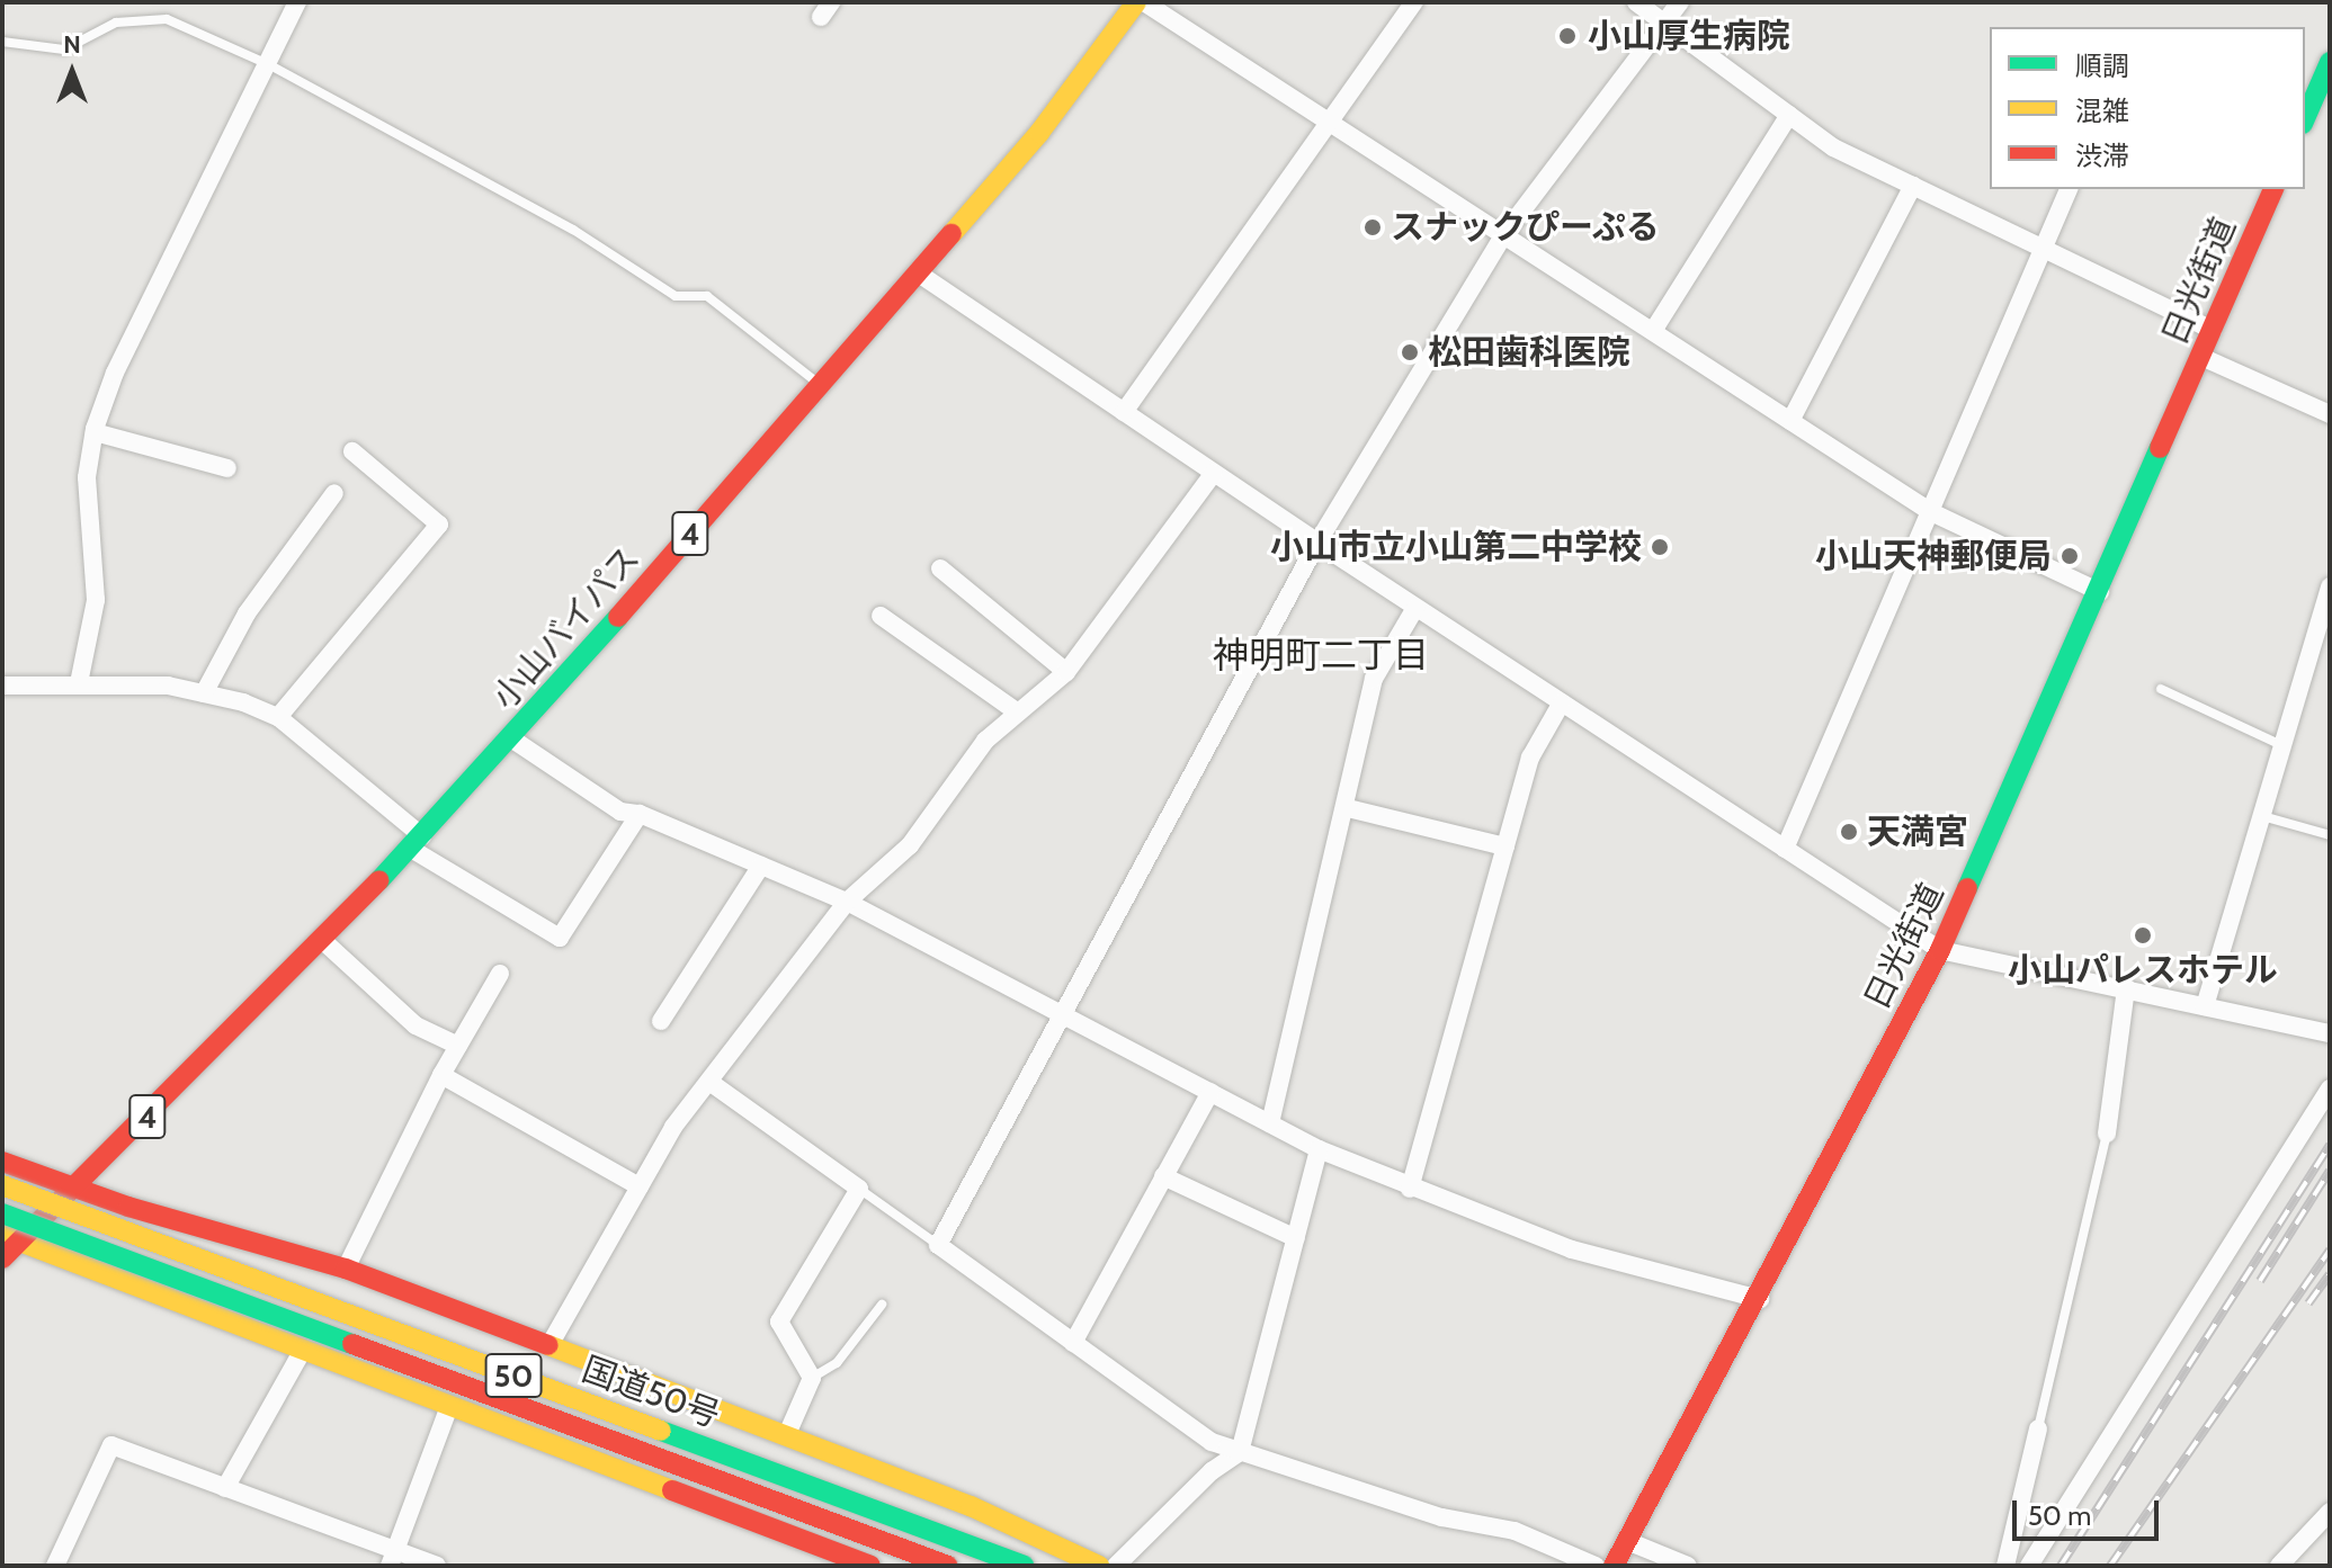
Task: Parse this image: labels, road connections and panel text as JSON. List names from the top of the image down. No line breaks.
{"streets":{"main road":["日光街道","4","小山バイパス","50","国道50号"]},"districts":["神明町二丁目"],"places":["小山厚生病院","スナックぴーぷる","松田歯科医院","小山市立小山第二中学校","小山天神郵便局","天満宮","小山パレスホテル"],"legend":["順調","混雑","渋滞"],"scale_bar":"50 m","north":"top"}
